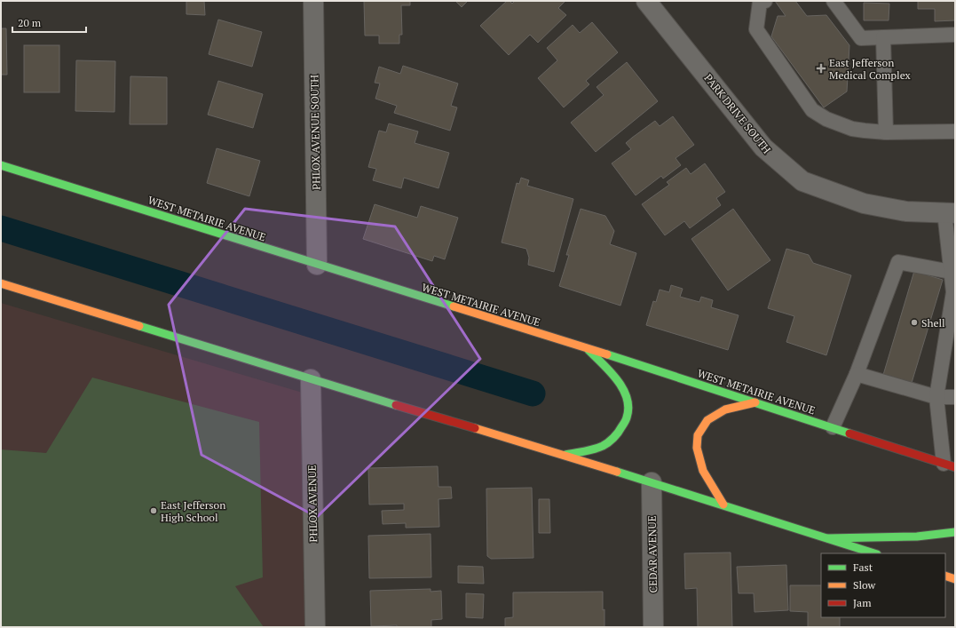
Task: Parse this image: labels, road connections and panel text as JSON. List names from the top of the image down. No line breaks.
{"streets":{"main road":["WEST METAIRIE AVENUE"],"street":["PARK DRIVE SOUTH","PHLOX AVENUE SOUTH","PHLOX AVENUE","CEDAR AVENUE"]},"crossings":[["PHLOX AVENUE SOUTH","WEST METAIRIE AVENUE"]],"places":{"health":["East Jefferson Medical Complex"],"other":["Shell","East Jefferson High School"]},"legend":["Fast","Slow","Jam"],"scale_bar":"20 m"}
